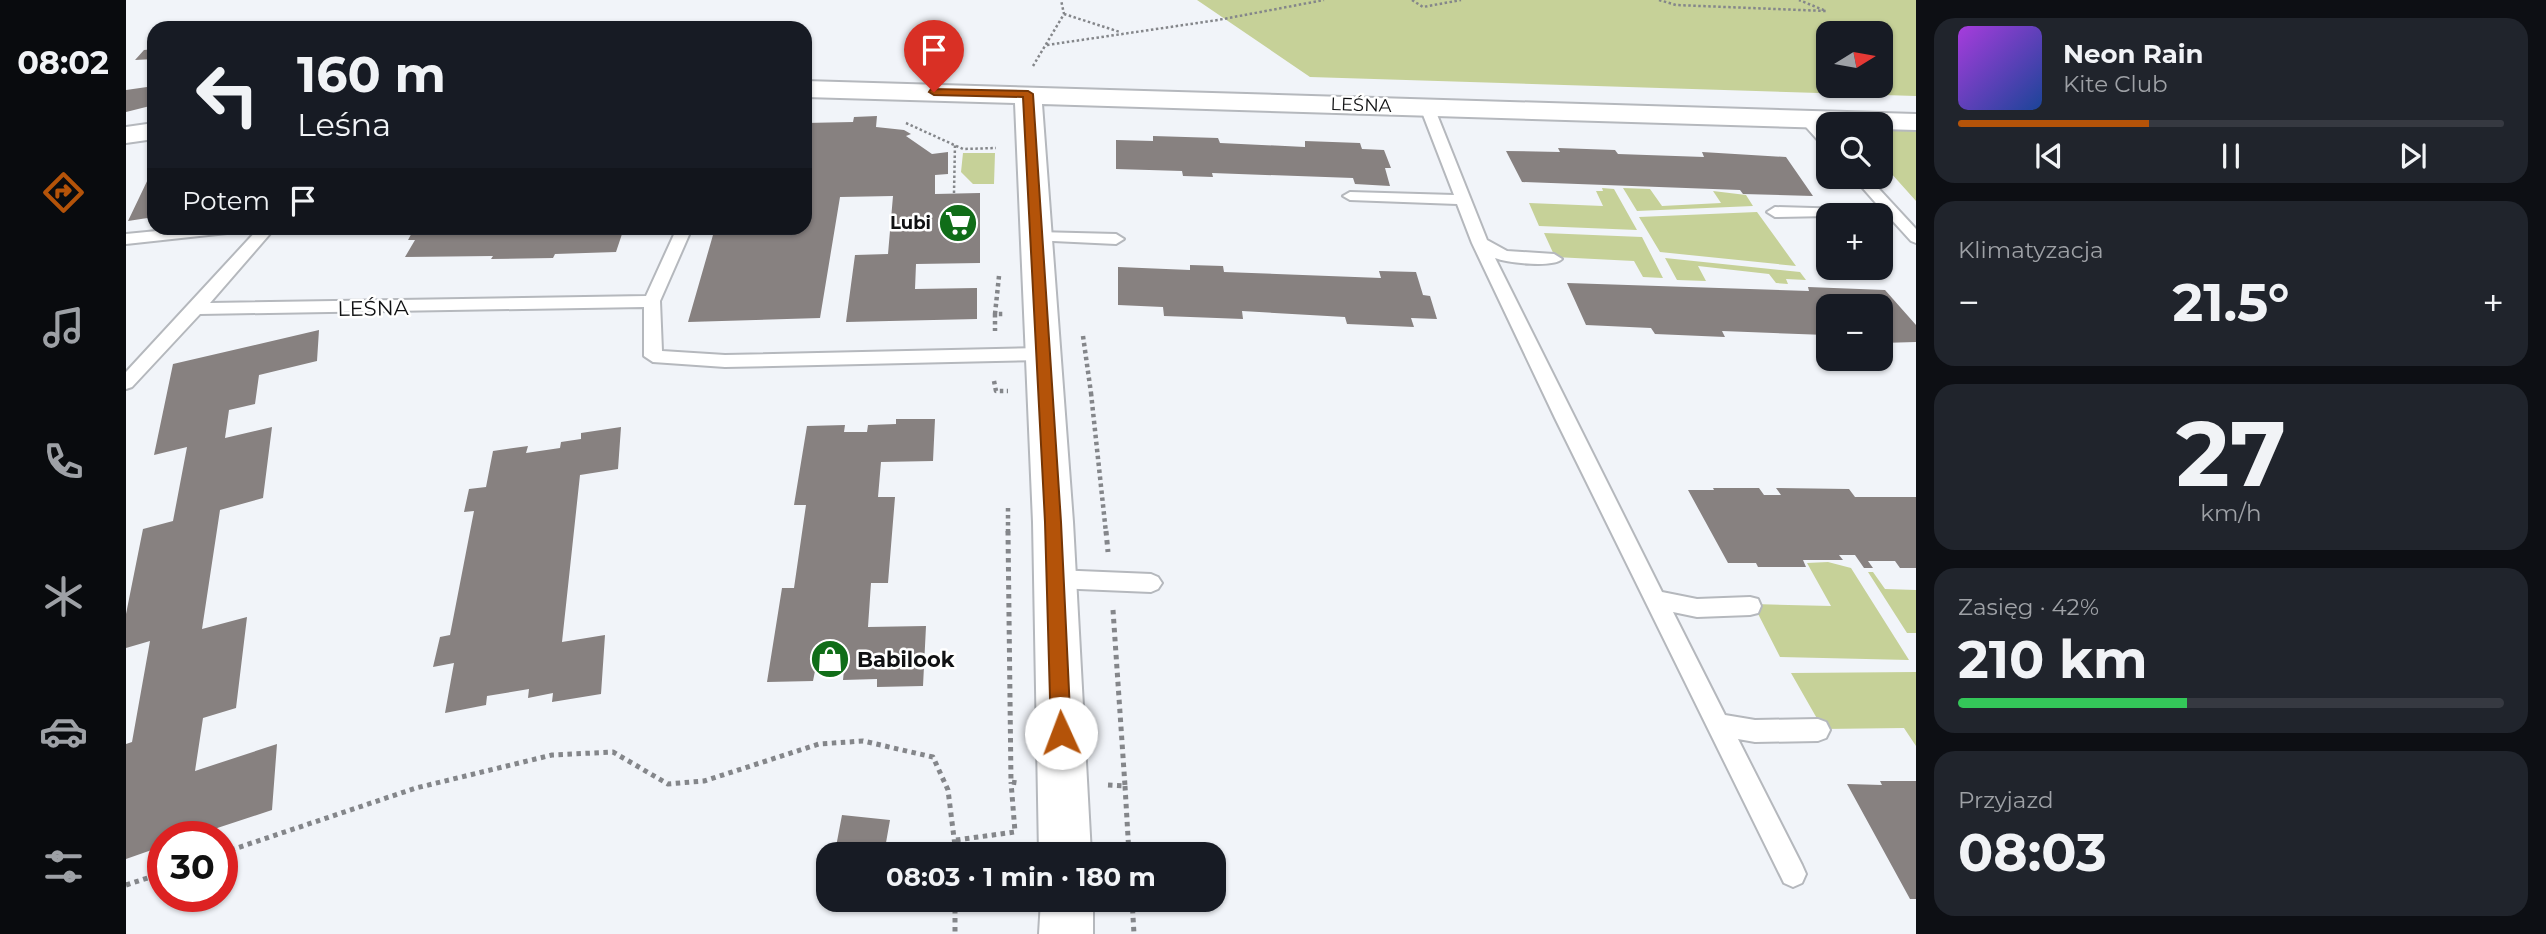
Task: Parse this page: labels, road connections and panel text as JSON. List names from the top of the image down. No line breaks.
{"streets":{"street":["LEŚNA"]},"places":{"supermarket":["Lubi"],"shop":["Babilook"]},"north":"right","page":{"tabs":"08:02","map_buttons":["+","−"],"turn":["160 m","Leśna"],"song":["Neon Rain","Kite Club"],"then":"Potem","tile":["Klimatyzacja",["27","km/h"],["Zasięg · 42%","210 km"],["Przyjazd","08:03"]],"heat":["−","21.5°","+"],"limit":"30","trip":"08:03 · 1 min · 180 m"}}
